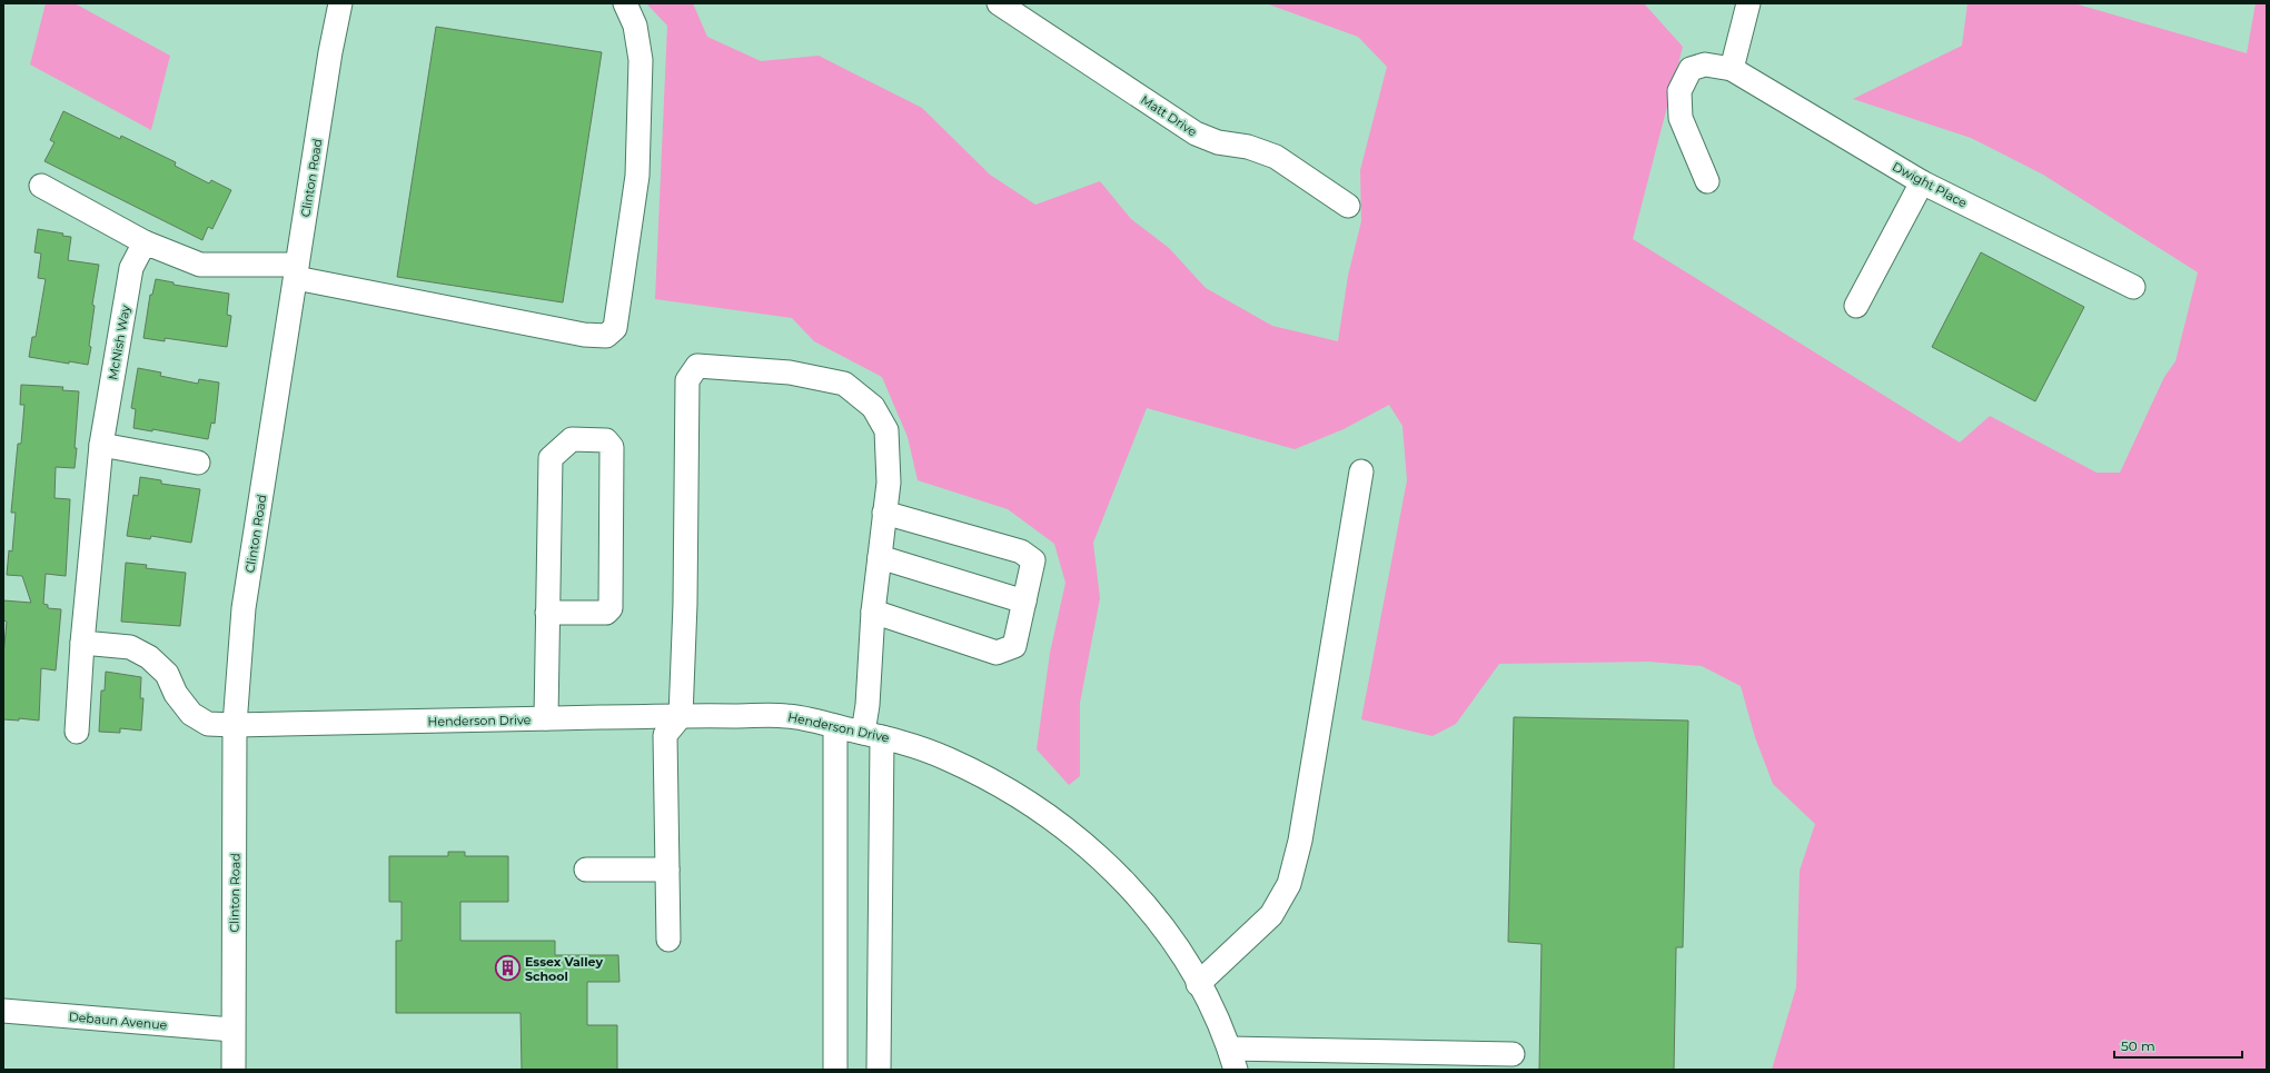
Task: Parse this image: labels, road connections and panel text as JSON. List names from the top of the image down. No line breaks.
{"streets":{"street":["Matt Drive","Clinton Road","Dwight Place","McNish Way","Henderson Drive","Debaun Avenue"]},"crossings":[["Clinton Road","Henderson Drive"],["Clinton Road","Debaun Avenue"]],"places":{"building":["Essex Valley School"]},"scale_bar":"50 m"}
